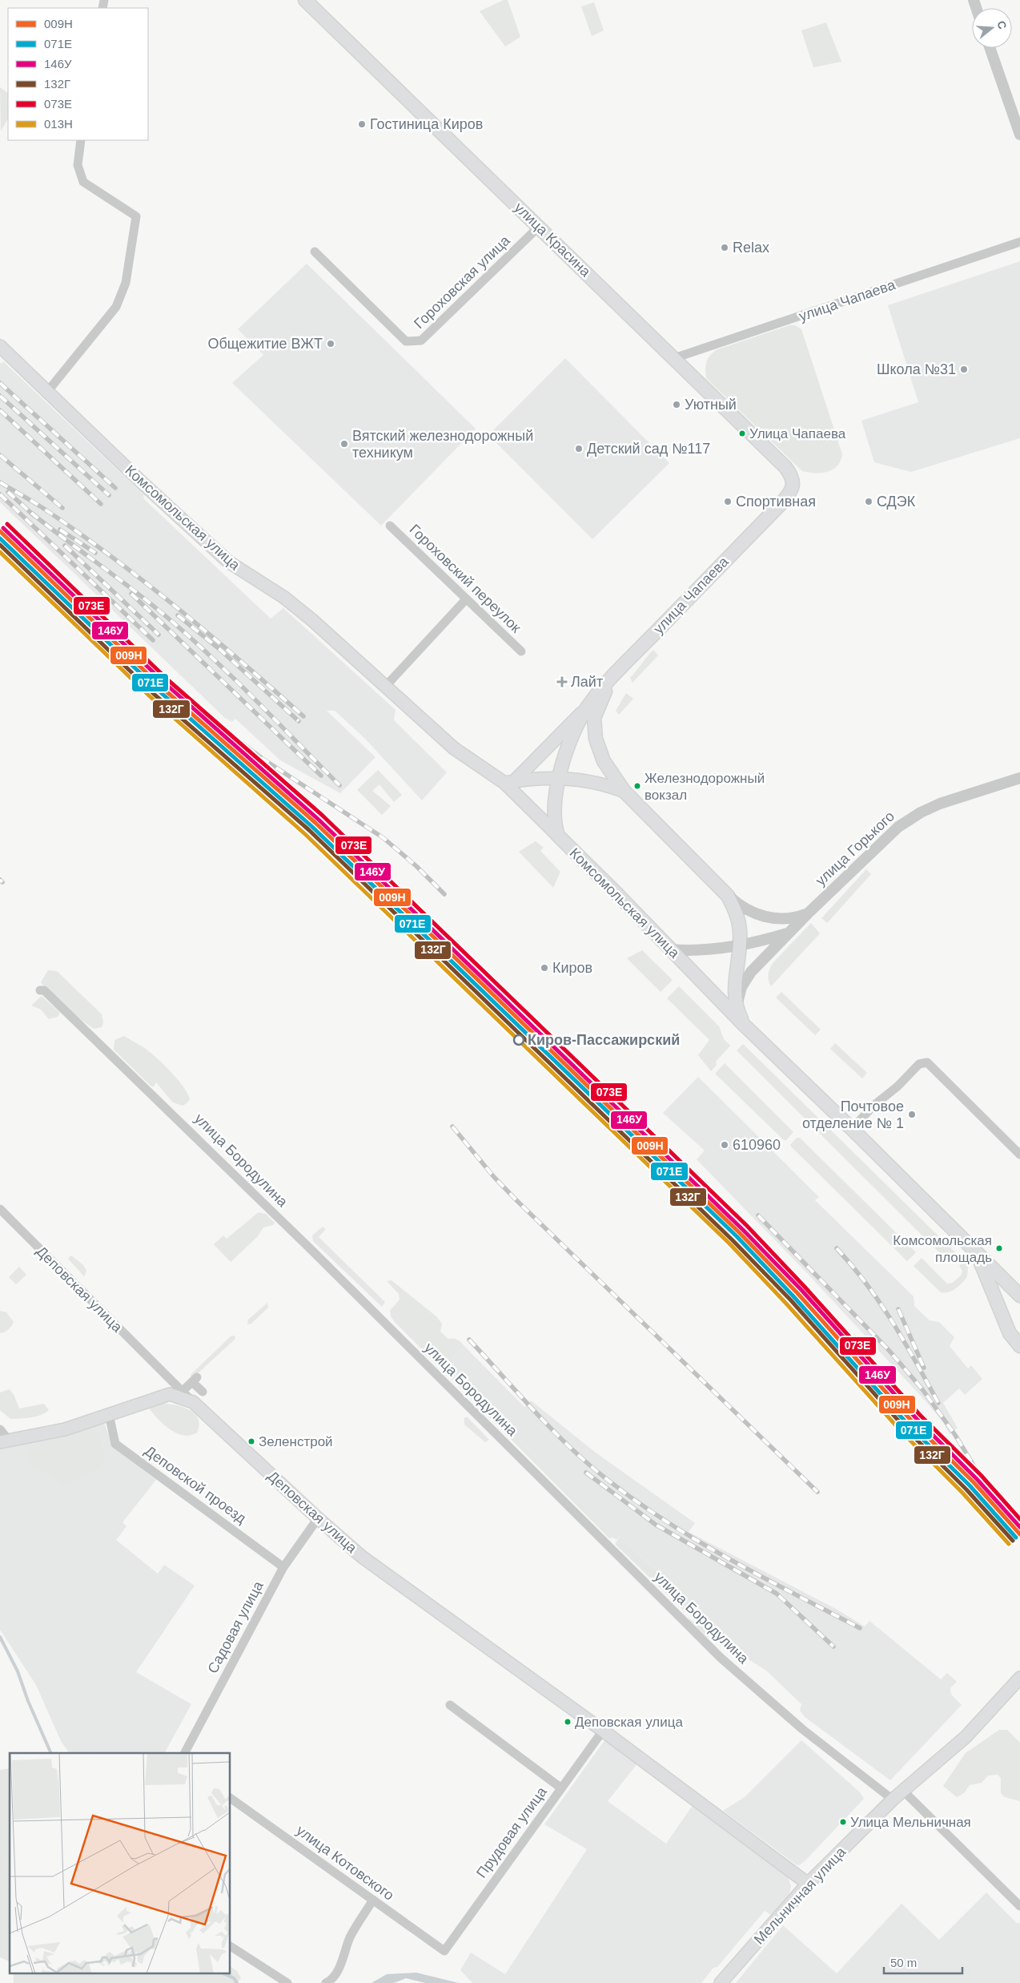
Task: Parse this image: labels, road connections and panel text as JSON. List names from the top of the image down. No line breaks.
{"streets":{"main road":["улица Красина","улица Чапаева","Комсомольская улица","Деповская улица","Мельничная улица"],"street":["Гороховская улица","Гороховский переулок","улица Горького","улица Бородулина","Деповской проезд","Садовая улица","Прудовая улица","улица Котовского"]},"crossings":[["улица Красина","Гороховская улица"],["улица Красина","улица Чапаева"],["улица Чапаева","Комсомольская улица"],["Комсомольская улица","улица Горького"],["улица Бородулина","Мельничная улица"],["Деповская улица","Деповской проезд"],["Деповская улица","Садовая улица"],["Деповская улица","Прудовая улица"],["Деповская улица","Мельничная улица"],["Деповской проезд","Садовая улица"],["Прудовая улица","улица Котовского"]],"places":{"other":["Гостиница Киров","Relax","Общежитие ВЖТ","Школа №31","Уютный","Улица Чапаева","Вятский железнодорожный техникум","Детский сад №117","Спортивная","СДЭК","Железнодорожный вокзал","Киров","Киров-Пассажирский","Почтовое отделение № 1","610960","Комсомольская площадь","Зеленстрой","Деповская улица","Улица Мельничная"],"health":["Лайт"]},"lines":["transit line 073Е","transit line 146У","transit line 009Н","transit line 071Е","transit line 132Г","transit line 013Н"],"legend":["009Н","071Е","146У","132Г","073Е","013Н"],"scale_bar":"50 m","north":"right"}
